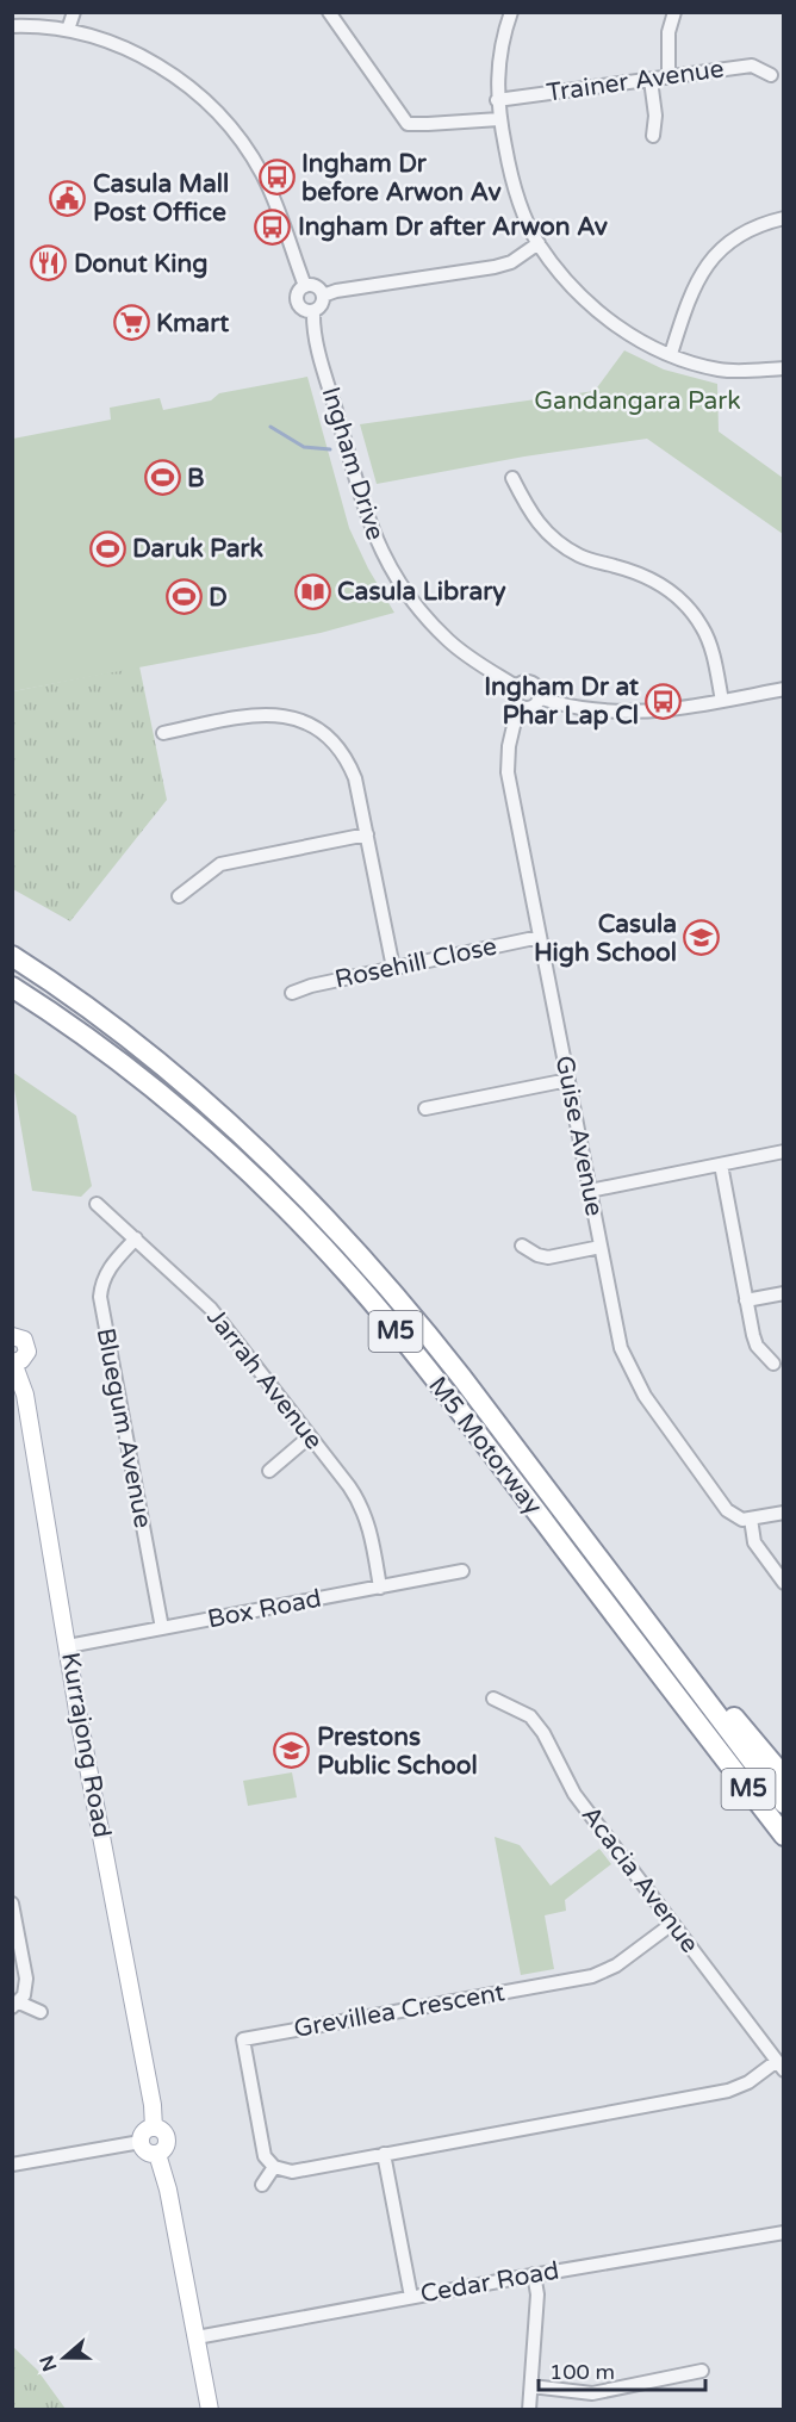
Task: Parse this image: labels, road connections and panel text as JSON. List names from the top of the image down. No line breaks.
{"streets":{"highway":["M5","M5 Motorway"],"main road":["Kurrajong Road"],"street":["Trainer Avenue","Ingham Drive","Rosehill Close","Guise Avenue","Jarrah Avenue","Bluegum Avenue","Box Road","Acacia Avenue","Grevillea Crescent","Cedar Road"]},"crossings":[["Ingham Drive","Guise Avenue"],["Rosehill Close","Guise Avenue"],["Jarrah Avenue","Bluegum Avenue"],["Jarrah Avenue","Box Road"],["Bluegum Avenue","Box Road"],["Box Road","Kurrajong Road"],["Acacia Avenue","Grevillea Crescent"]],"parks":["Gandangara Park"],"places":{"bus stop":["Ingham Dr before Arwon Av","Ingham Dr after Arwon Av","Ingham Dr at Phar Lap Cl"],"public building":["Casula Mall Post Office"],"restaurant":["Donut King"],"supermarket":["Kmart"],"sports":["B","Daruk Park","D"],"library":["Casula Library"],"school or university":["Casula High School","Prestons Public School"]},"scale_bar":"100 m","north":"left"}
